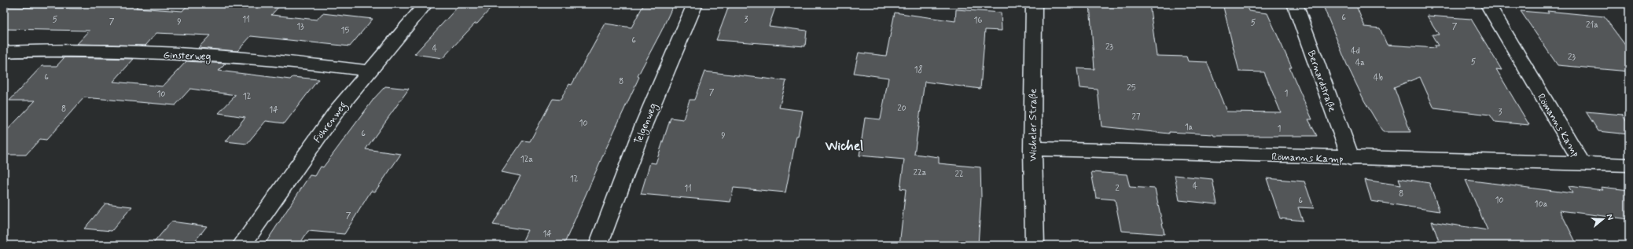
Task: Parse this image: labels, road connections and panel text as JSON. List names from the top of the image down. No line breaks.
{"streets":{"street":["Ginsterweg","Bernardstraße","Föhrenweg","Telgenweg","Wicheler Straße","Römanns Kamp"]},"crossings":[["Ginsterweg","Föhrenweg"],["Bernardstraße","Römanns Kamp"],["Wicheler Straße","Römanns Kamp"]],"districts":["Wichel"],"house_numbers":["6","5","11","3","16","7","9","5","21a","13","7","15","6","23","4","4d","23","5","4a","18","6","4b","8","25","7","1","10","12","20","8","14","3","27","10","1a","1","6","9","12a","22a","22","12","4","11","2","8","6","10","10a","7","14"],"north":"right"}
